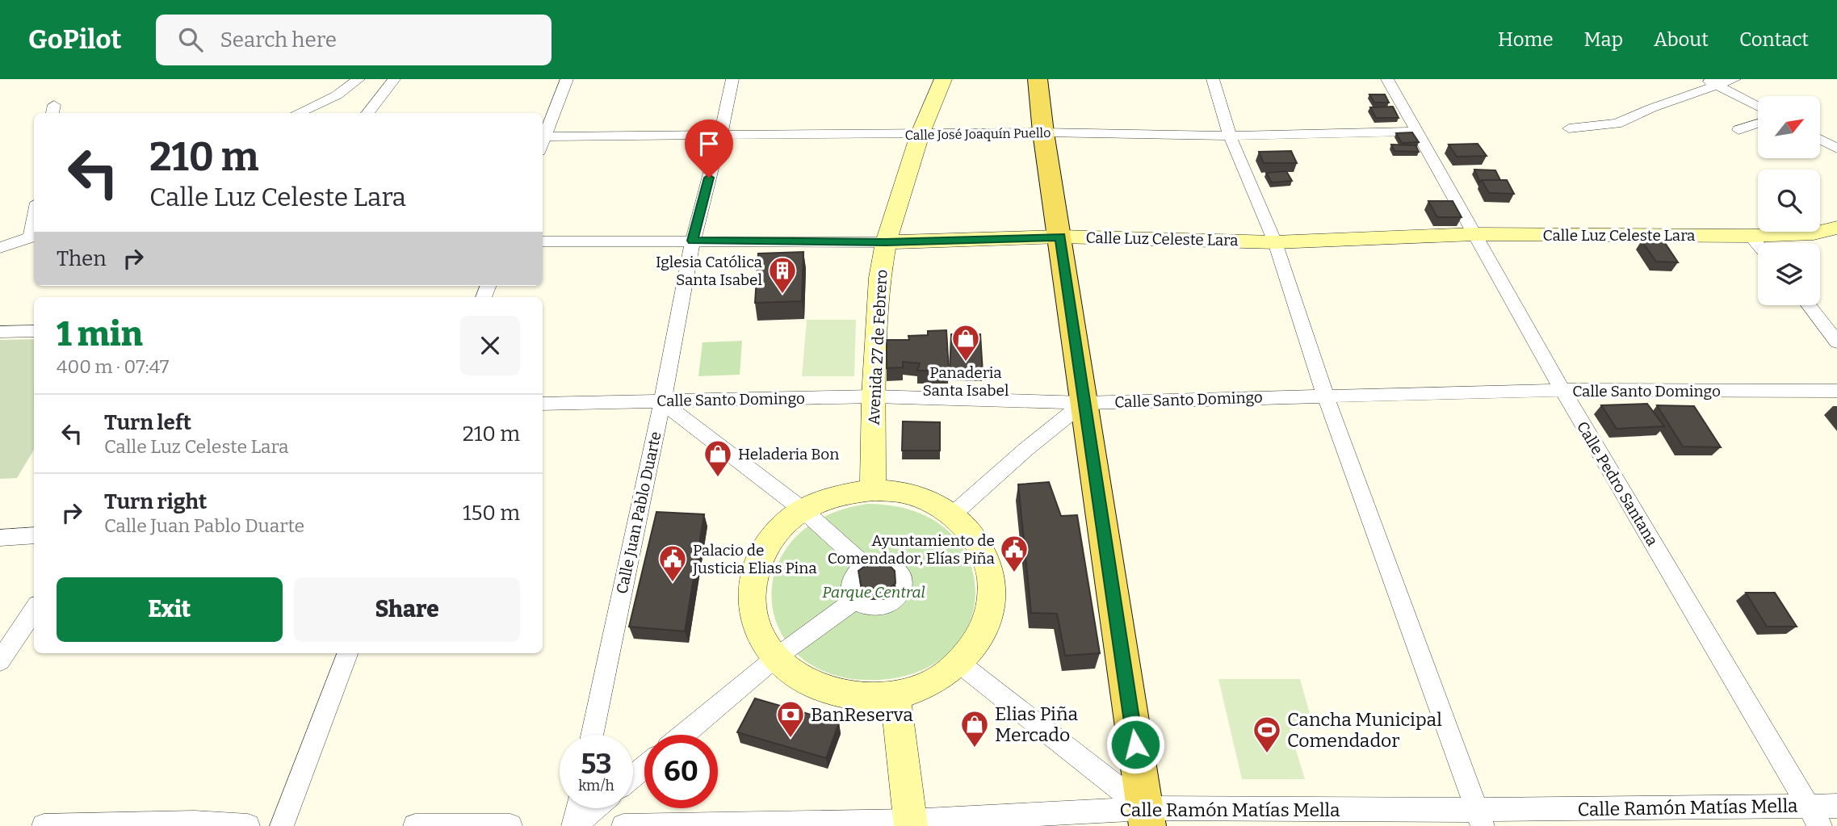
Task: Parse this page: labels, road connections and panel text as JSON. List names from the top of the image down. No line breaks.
{"streets":{"street":["Calle José Joaquín Puello","Calle Luz Celeste Lara","Avenida 27 de Febrero","Calle Santo Domingo","Calle Pedro Santana","Calle Juan Pablo Duarte","Calle Ramón Matías Mella"]},"crossings":[["Calle José Joaquín Puello","Avenida 27 de Febrero"],["Calle José Joaquín Puello","Calle Pedro Santana"],["Calle José Joaquín Puello","Calle Juan Pablo Duarte"],["Calle Luz Celeste Lara","Avenida 27 de Febrero"],["Calle Luz Celeste Lara","Calle Pedro Santana"],["Calle Luz Celeste Lara","Calle Juan Pablo Duarte"],["Avenida 27 de Febrero","Calle Santo Domingo"],["Calle Santo Domingo","Calle Pedro Santana"],["Calle Santo Domingo","Calle Juan Pablo Duarte"],["Calle Pedro Santana","Calle Ramón Matías Mella"]],"parks":["Parque Central"],"places":{"building":["Iglesia Católica Santa Isabel"],"shop":["Panaderia Santa Isabel","Heladeria Bon","Elias Piña Mercado"],"public building":["Ayuntamiento de Comendador, Elías Piña","Palacio de Justicia Elias Pina"],"bank":["BanReserva"],"sports":["Cancha Municipal Comendador"]},"north":"top right","page":{"header":"GoPilot","search":"Search here","nav":["Home","Map","About","Contact"],"turn":["210 m","Calle Luz Celeste Lara"],"then":"Then","heading":["1 min","400 m · 07:47"],"list":[{"name":"Turn left","note":"Calle Luz Celeste Lara","value":"210 m"},{"name":"Turn right","note":"Calle Juan Pablo Duarte","value":"150 m"}],"buttons":["Exit","Share"],"speed":"53 km/h","limit":"60"}}
